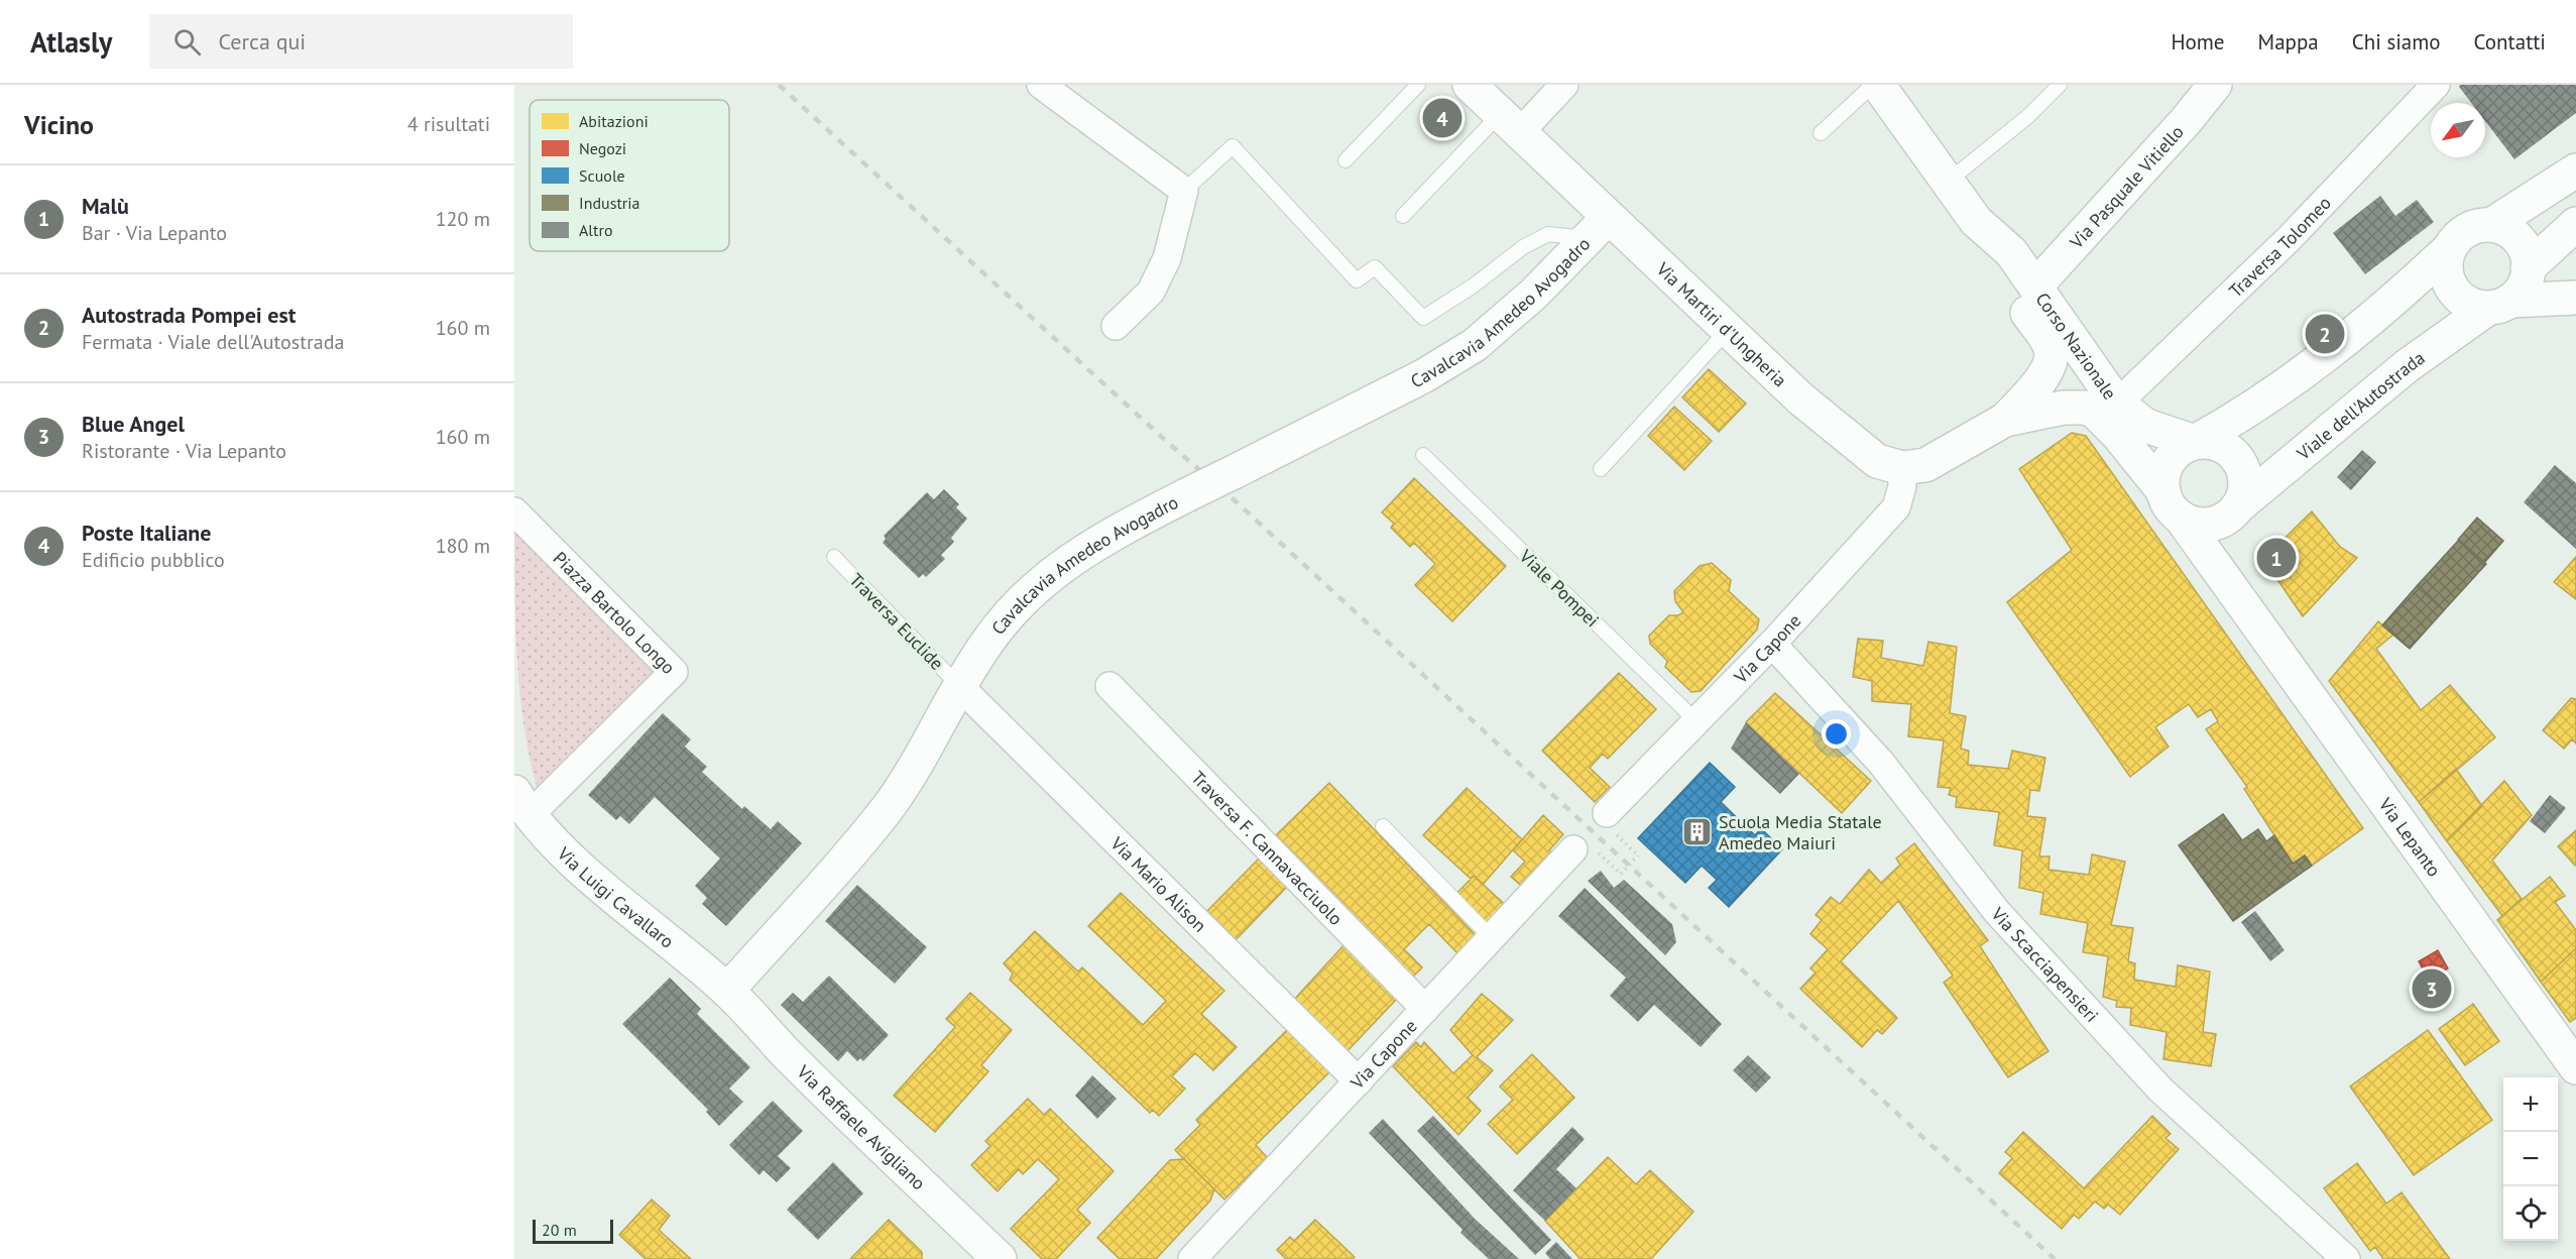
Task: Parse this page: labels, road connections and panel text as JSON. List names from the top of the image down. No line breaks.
{"streets":{"main road":["Via Pasquale Vitiello","Cavalcavia Amedeo Avogadro","Via Martiri d'Ungheria","Corso Nazionale","Viale dell'Autostrada","Via Lepanto","Via Luigi Cavallaro","Via Raffaele Avigliano"],"street":["Traversa Tolomeo","Piazza Bartolo Longo","Via Capone","Traversa F. Cannavacciuolo","Via Mario Alison","Via Scacciapensieri"],"lane":["Viale Pompei","Traversa Euclide"]},"crossings":[["Via Pasquale Vitiello","Corso Nazionale"],["Traversa Tolomeo","Corso Nazionale"],["Cavalcavia Amedeo Avogadro","Via Martiri d'Ungheria"],["Cavalcavia Amedeo Avogadro","Traversa Euclide"],["Cavalcavia Amedeo Avogadro","Via Mario Alison"],["Cavalcavia Amedeo Avogadro","Via Luigi Cavallaro"],["Cavalcavia Amedeo Avogadro","Via Raffaele Avigliano"],["Via Martiri d'Ungheria","Corso Nazionale"],["Via Martiri d'Ungheria","Via Capone"],["Corso Nazionale","Viale dell'Autostrada"],["Corso Nazionale","Via Lepanto"],["Viale dell'Autostrada","Via Lepanto"],["Viale Pompei","Via Capone"],["Piazza Bartolo Longo","Via Luigi Cavallaro"],["Traversa Euclide","Via Mario Alison"],["Via Capone","Traversa F. Cannavacciuolo"],["Via Capone","Via Mario Alison"],["Via Capone","Via Scacciapensieri"],["Via Luigi Cavallaro","Via Raffaele Avigliano"]],"places":{"building":["Scuola Media Statale Amedeo Maiuri"]},"legend":["Abitazioni","Negozi","Scuole","Industria","Altro"],"scale_bar":"20 m","north":"bottom left","page":{"header":"Atlasly","search":"Cerca qui","nav":["Home","Mappa","Chi siamo","Contatti"],"heading":["Vicino","4 risultati"],"pins":["4","2","1","3"],"list":[{"mark":"1","name":"Malù","note":"Bar · Via Lepanto","value":"120 m"},{"mark":"2","name":"Autostrada Pompei est","note":"Fermata · Viale dell'Autostrada","value":"160 m"},{"mark":"3","name":"Blue Angel","note":"Ristorante · Via Lepanto","value":"160 m"},{"mark":"4","name":"Poste Italiane","note":"Edificio pubblico","value":"180 m"}],"map_buttons":["+","−"],"scale":"20 m"}}
